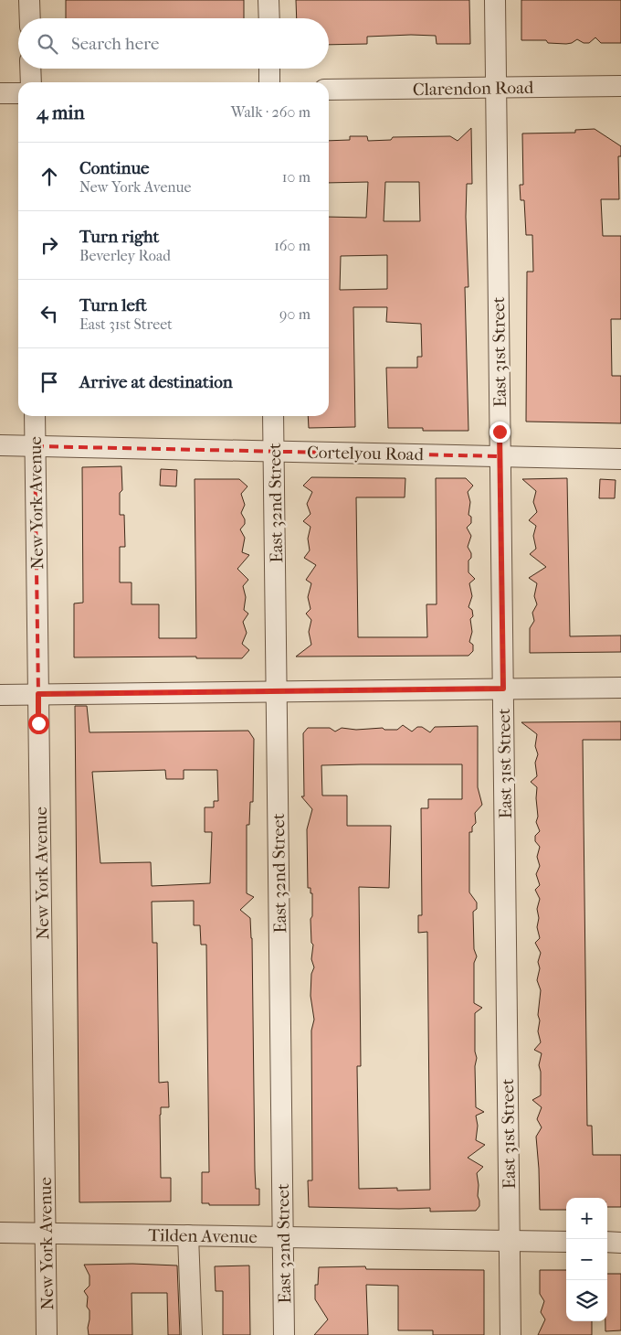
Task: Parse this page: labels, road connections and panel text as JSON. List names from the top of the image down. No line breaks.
{"streets":{"street":["Clarendon Road","East 31st Street","Cortelyou Road","New York Avenue","East 32nd Street","Tilden Avenue"]},"crossings":[["Clarendon Road","East 31st Street"],["East 31st Street","Cortelyou Road"],["East 31st Street","Tilden Avenue"],["Cortelyou Road","New York Avenue"],["Cortelyou Road","East 32nd Street"],["New York Avenue","Tilden Avenue"],["East 32nd Street","Tilden Avenue"]],"page":{"search":"Search here","heading":["4 min","Walk · 260 m"],"list":[["Continue","New York Avenue","10 m"],["Turn right","Beverley Road","160 m"],["Turn left","East 31st Street","90 m"],"Arrive at destination"],"map_buttons":["+","−"]}}
